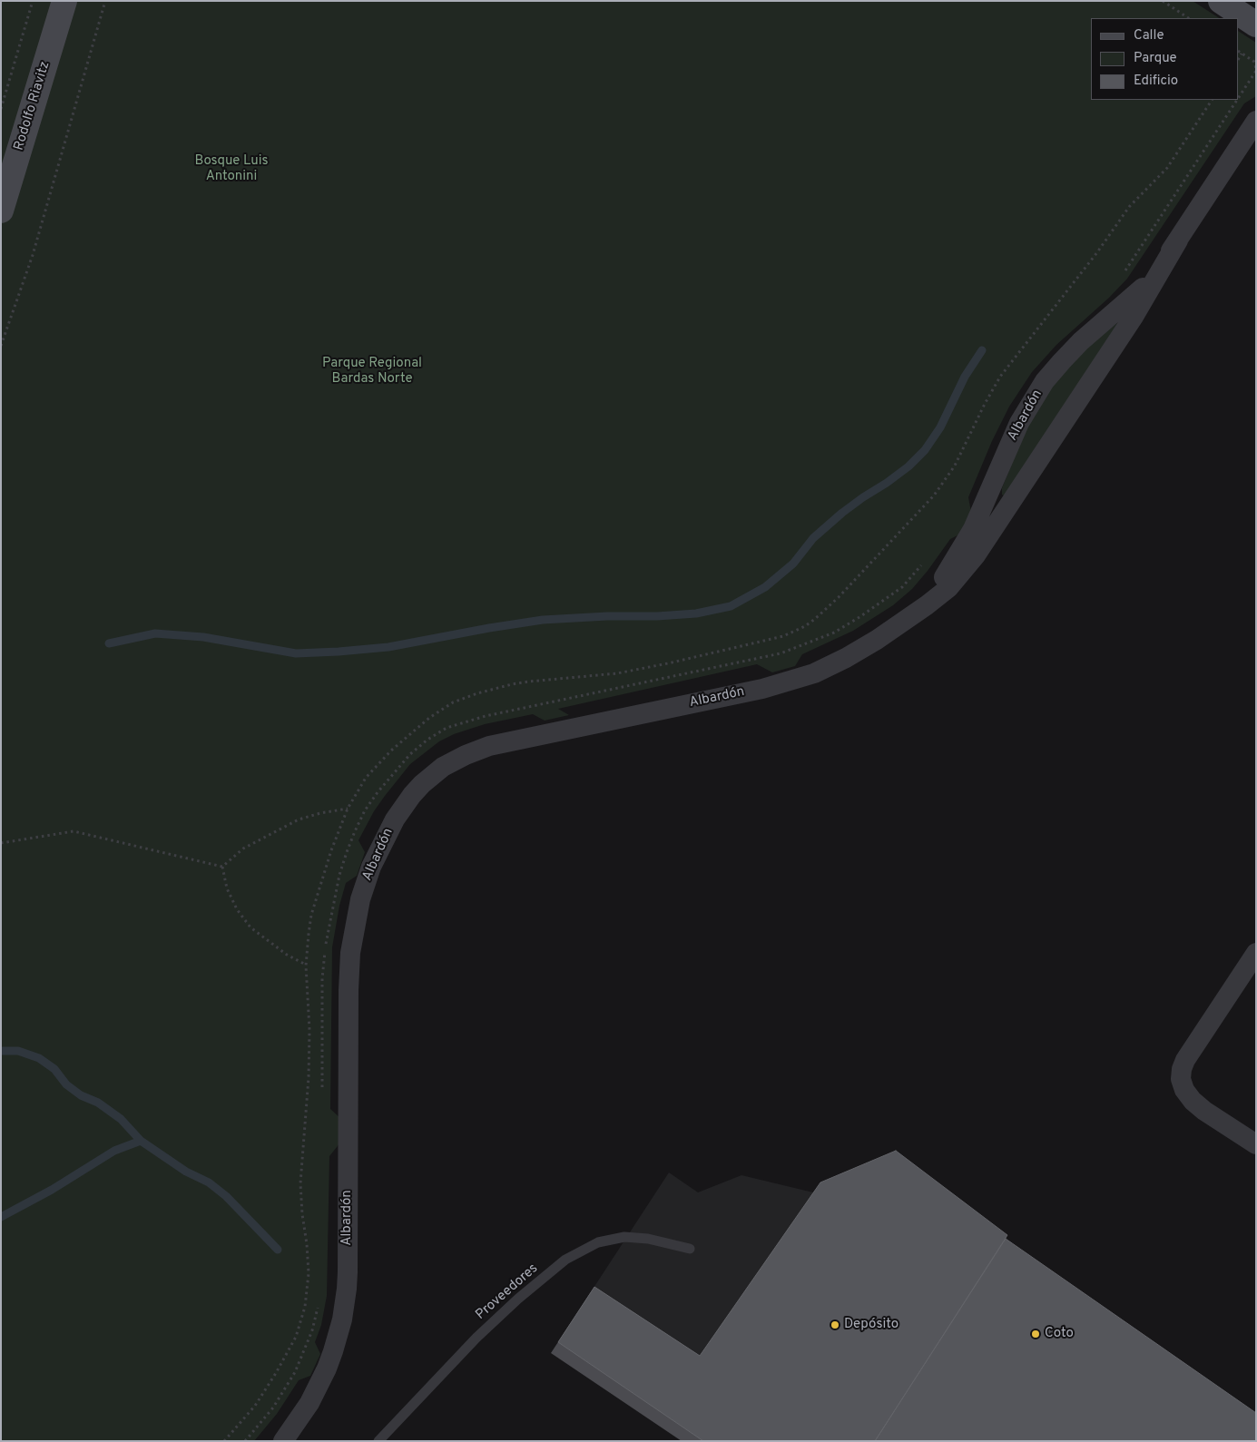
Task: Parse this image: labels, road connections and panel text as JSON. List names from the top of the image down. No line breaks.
{"streets":{"main road":["Rodolfo Riavitz"],"street":["Albardón"],"lane":["Proveedores"]},"parks":["Bosque Luis Antonini","Parque Regional Bardas Norte"],"places":["Depósito","Coto"],"legend":["Calle","Parque","Edificio"]}
